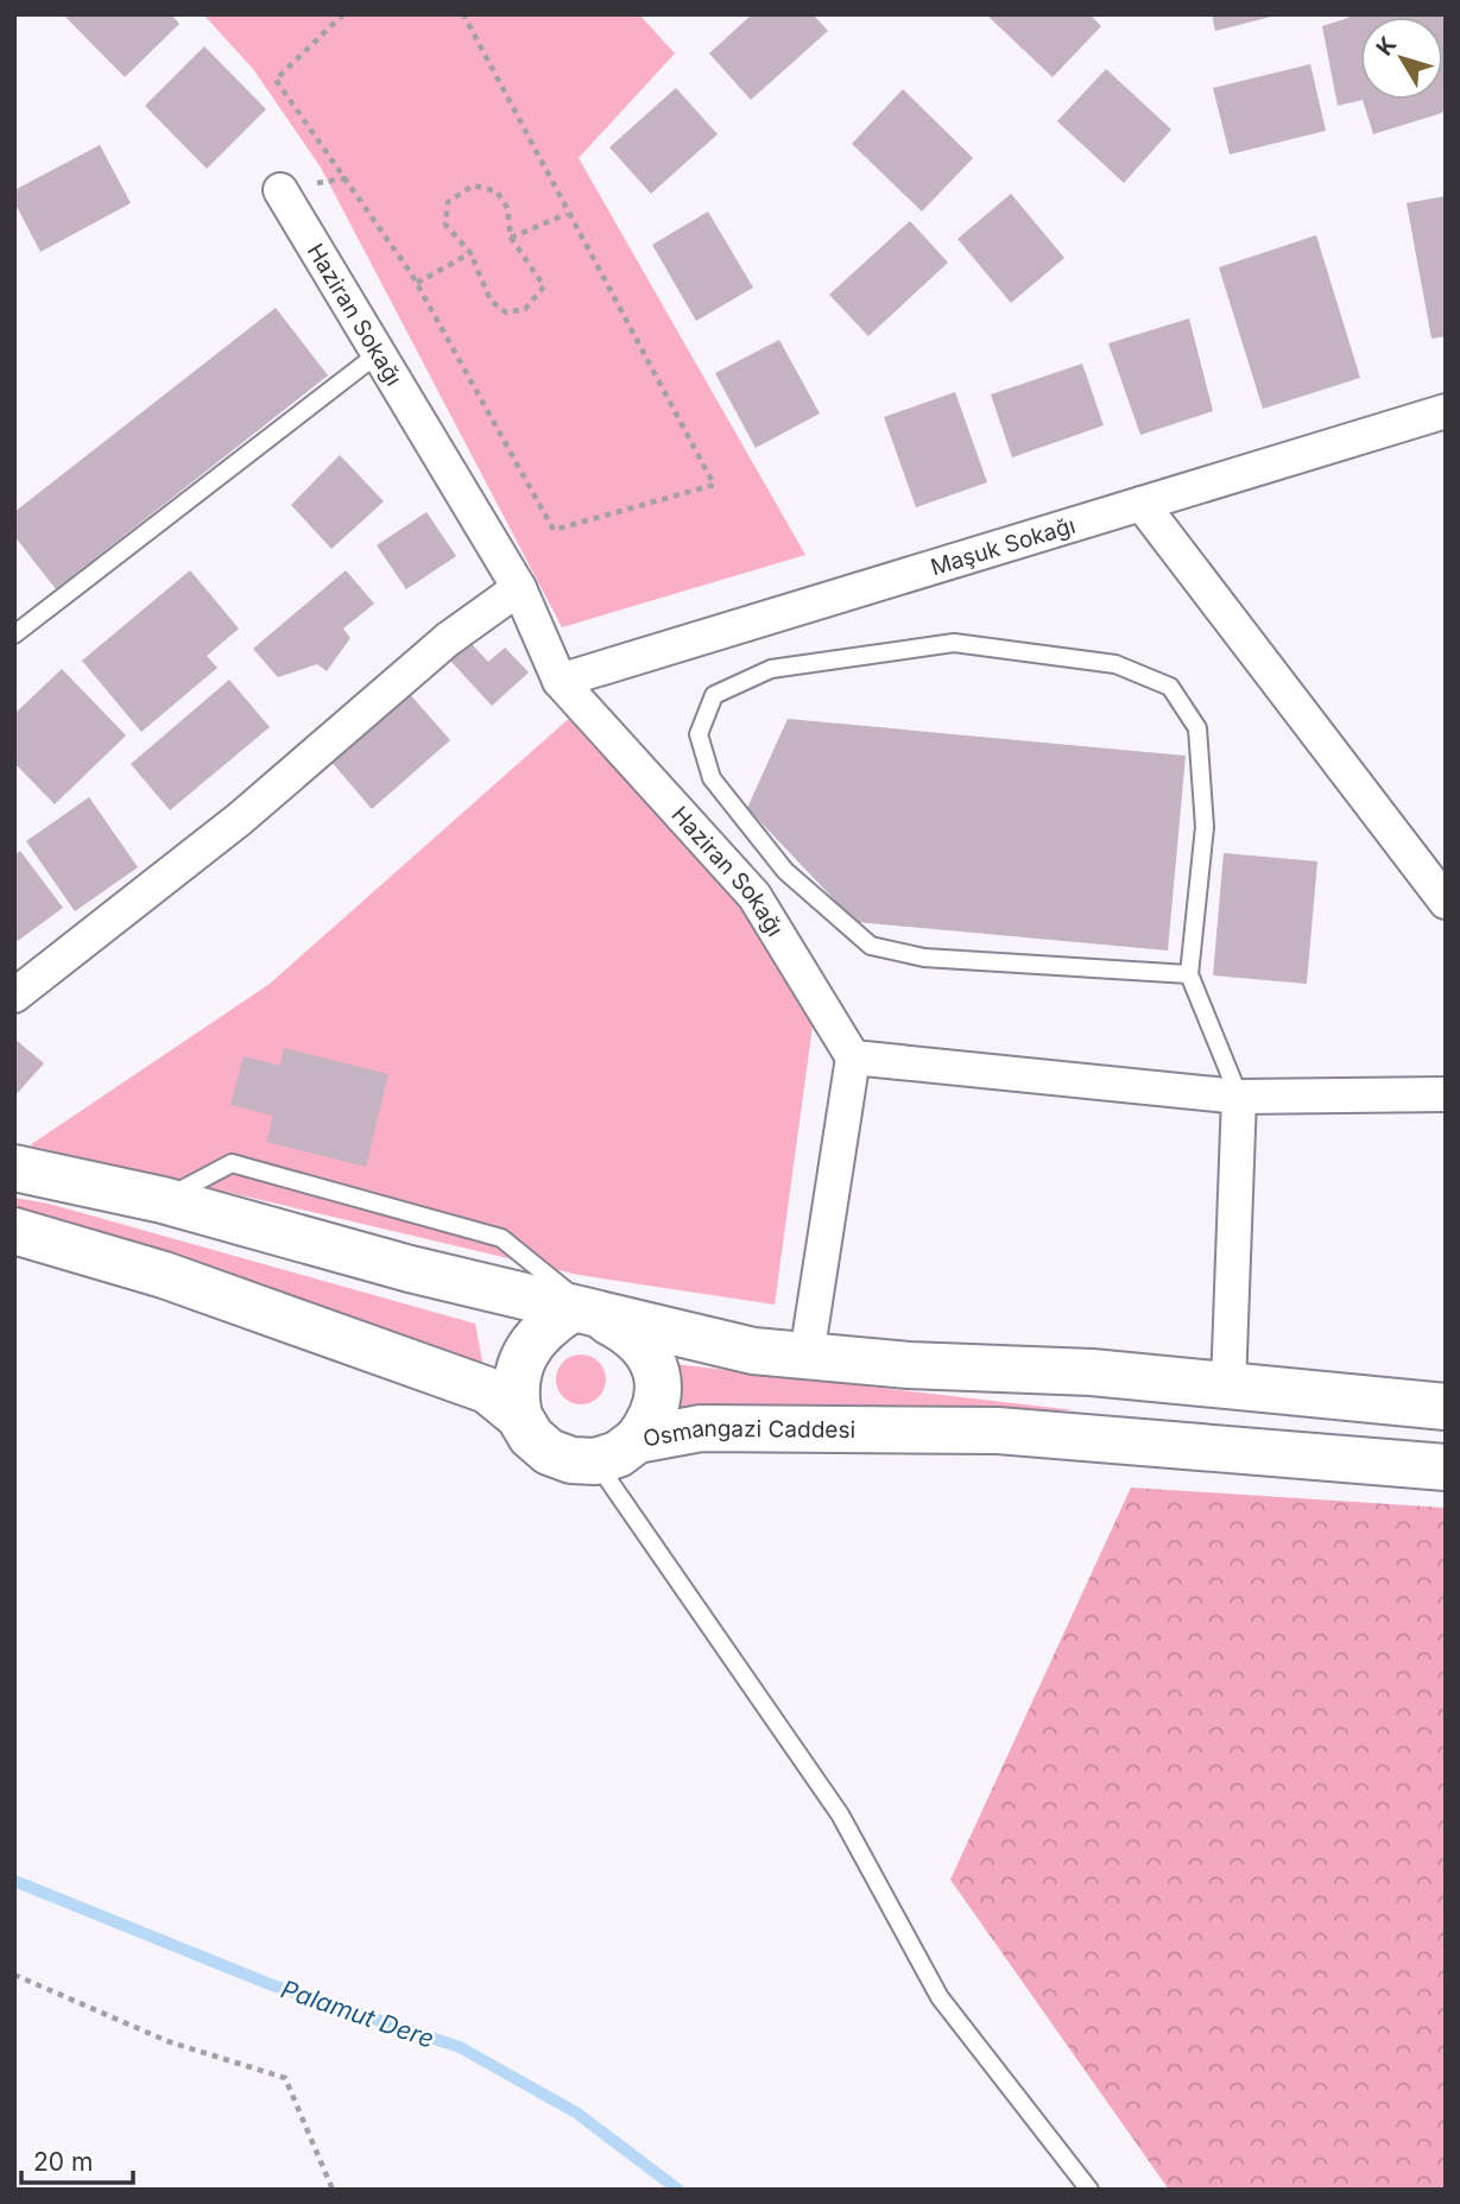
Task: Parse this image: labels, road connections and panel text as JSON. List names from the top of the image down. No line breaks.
{"streets":{"main road":["Osmangazi Caddesi"],"street":["Haziran Sokağı","Maşuk Sokağı"]},"crossings":[["Haziran Sokağı","Maşuk Sokağı"]],"water":["Palamut Dere"],"scale_bar":"20 m","north":"top left"}
